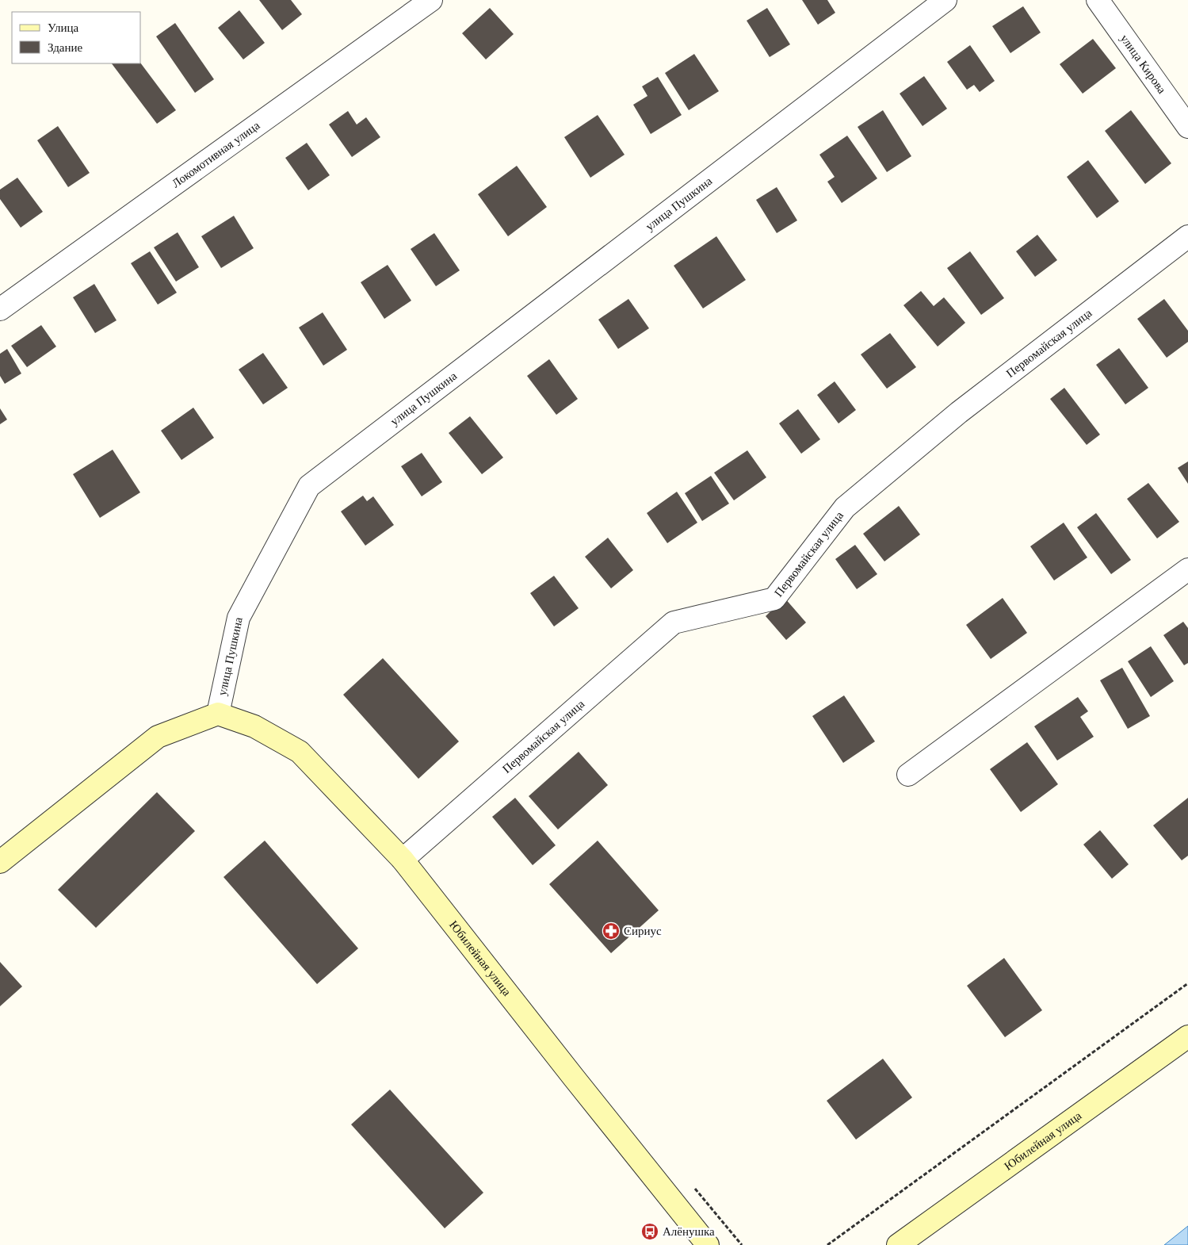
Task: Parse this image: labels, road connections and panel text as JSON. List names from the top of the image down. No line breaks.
{"streets":{"main road":["Юбилейная улица"],"street":["улица Кирова","Локомотивная улица","улица Пушкина","Первомайская улица"]},"crossings":[["улица Пушкина","Юбилейная улица"],["Первомайская улица","Юбилейная улица"]],"places":{"pharmacy":["Сириус"],"bus stop":["Алёнушка"]},"legend":["Улица","Здание"]}
